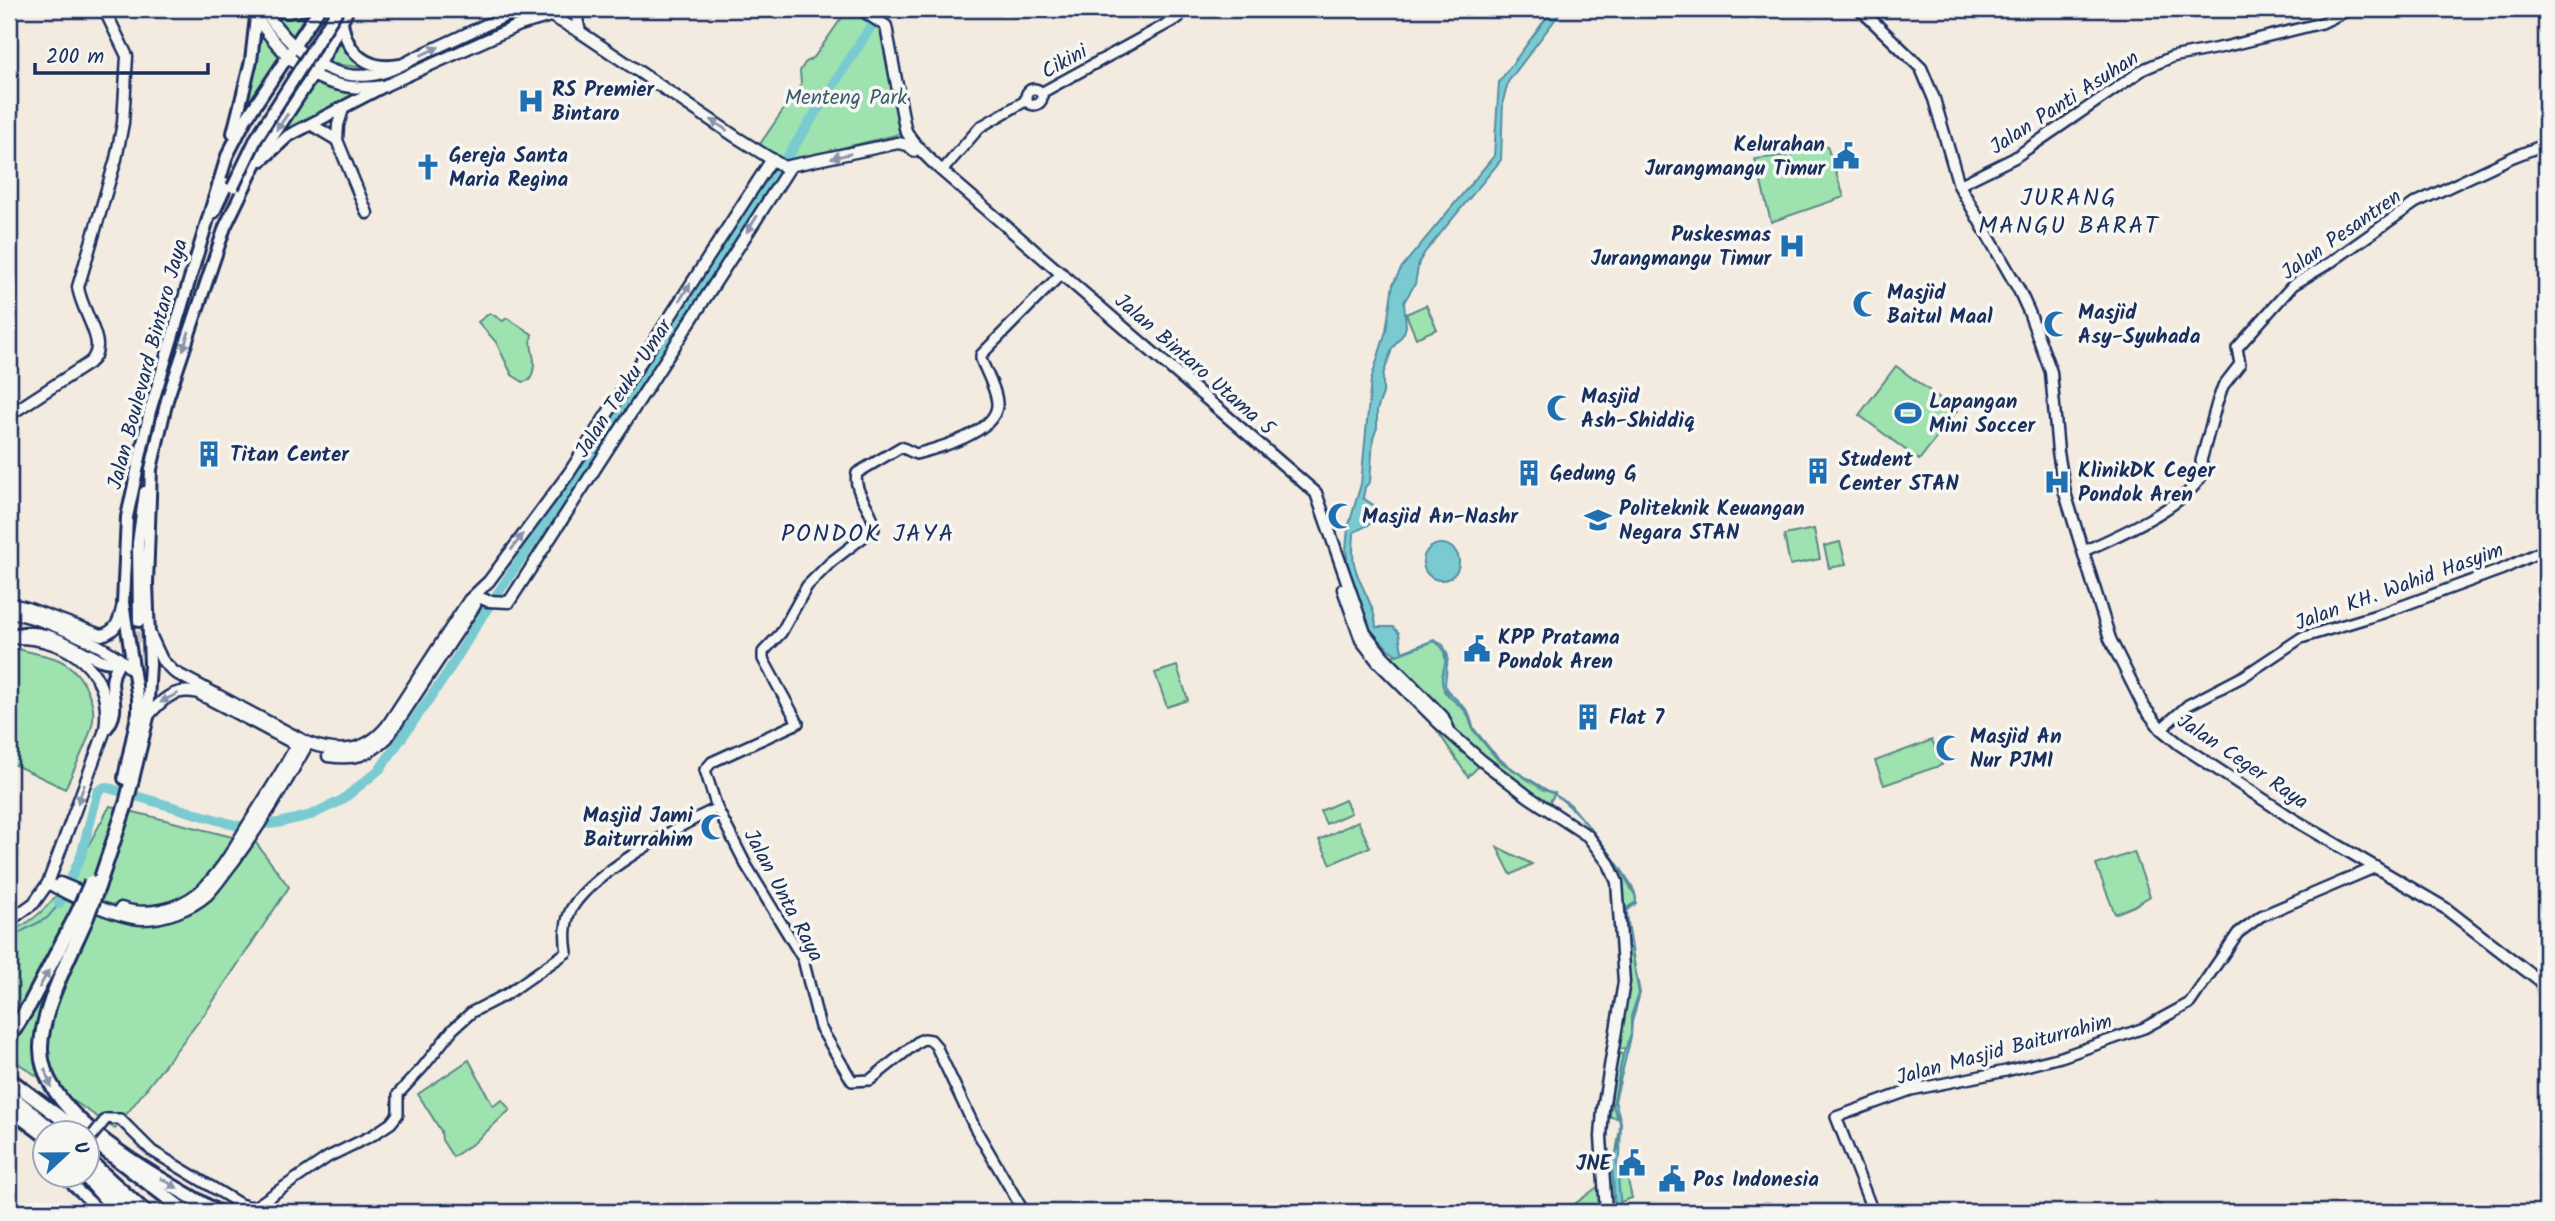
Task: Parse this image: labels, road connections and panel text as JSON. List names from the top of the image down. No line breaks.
{"streets":{"main road":["Jalan Boulevard Bintaro Jaya","Jalan Bintaro Utama 5","Jalan Teuku Umar","Jalan Ceger Raya"],"street":["Cikini","Jalan Panti Asuhan","Jalan Pesantren","Jalan KH. Wahid Hasyim","Jalan Unta Raya","Jalan Masjid Baiturrahim"]},"crossings":[["Cikini","Jalan Bintaro Utama 5"],["Jalan Panti Asuhan","Jalan Ceger Raya"],["Jalan Pesantren","Jalan Ceger Raya"],["Jalan Boulevard Bintaro Jaya","Jalan Teuku Umar"],["Jalan Bintaro Utama 5","Jalan Unta Raya"],["Jalan KH. Wahid Hasyim","Jalan Ceger Raya"],["Jalan Ceger Raya","Jalan Masjid Baiturrahim"]],"districts":["JURANG MANGU BARAT","PONDOK JAYA"],"parks":["Menteng Park"],"places":{"hospital":["RS Premier Bintaro","Puskesmas Jurangmangu Timur","KlinikDK Ceger Pondok Aren"],"public building":["Kelurahan Jurangmangu Timur","KPP Pratama Pondok Aren","JNE","Pos Indonesia"],"church":["Gereja Santa Maria Regina"],"mosque":["Masjid Baitul Maal","Masjid Asy-Syuhada","Masjid Ash-Shiddiq","Masjid An-Nashr","Masjid An Nur PJMI","Masjid Jami Baiturrahim"],"sports":["Lapangan Mini Soccer"],"building":["Titan Center","Student Center STAN","Gedung G","Flat 7"],"school or university":["Politeknik Keuangan Negara STAN"]},"scale_bar":"200 m","north":"right"}
